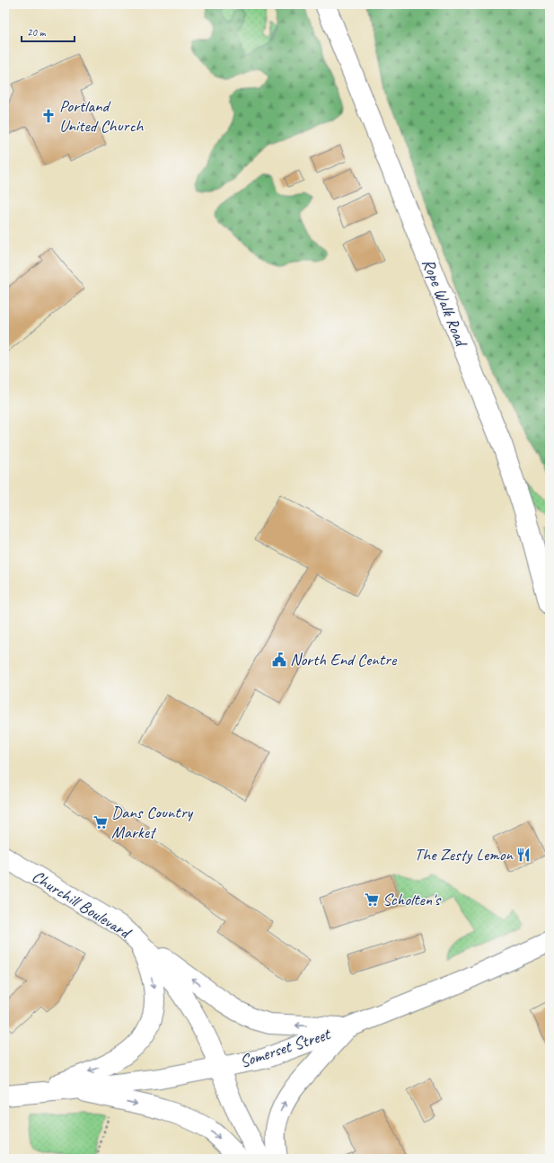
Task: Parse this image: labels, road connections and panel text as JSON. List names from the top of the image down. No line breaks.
{"streets":{"street":["Rope Walk Road","Churchill Boulevard","Somerset Street"]},"crossings":[["Churchill Boulevard","Somerset Street"]],"places":{"church":["Portland United Church"],"public building":["North End Centre"],"supermarket":["Dans Country Market","Scholten's"],"restaurant":["The Zesty Lemon"]},"scale_bar":"20 m"}
